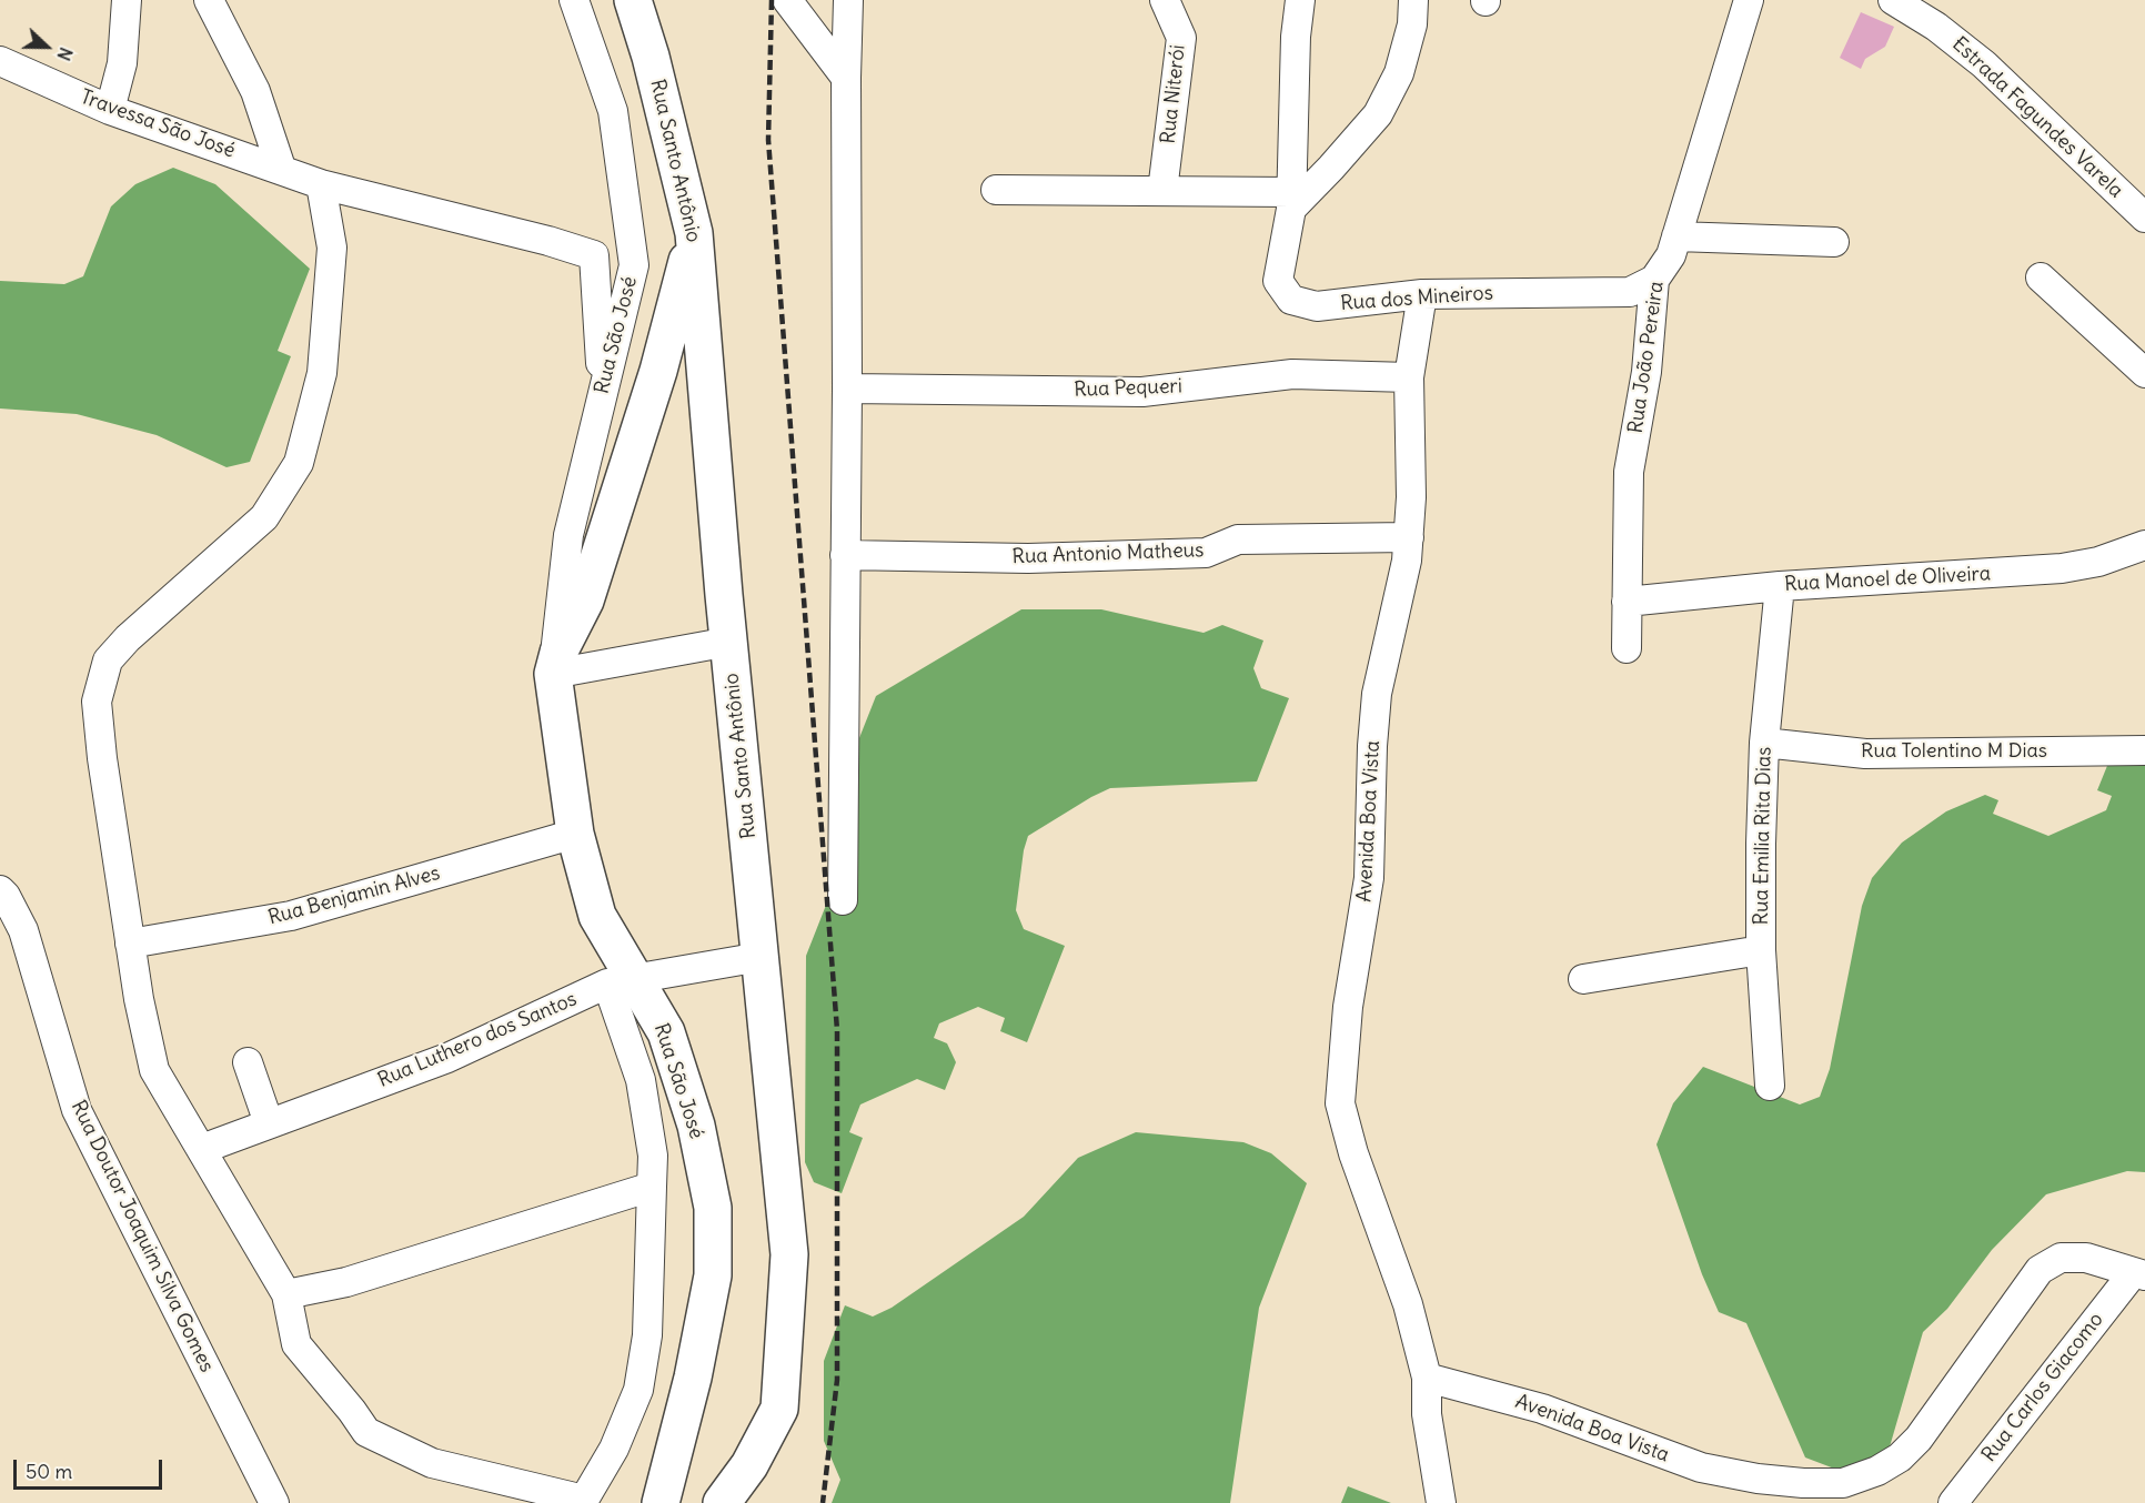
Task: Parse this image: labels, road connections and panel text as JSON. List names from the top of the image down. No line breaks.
{"streets":{"main road":["Rua Santo Antônio","Rua São José"],"street":["Rua Niterói","Estrada Fagundes Varela","Travessa São José","Rua dos Mineiros","Rua João Pereira","Rua Pequeri","Rua Antonio Matheus","Rua Manoel de Oliveira","Rua Tolentino M Dias","Avenida Boa Vista","Rua Emilia Rita Dias","Rua Benjamin Alves","Rua Luthero dos Santos","Rua Doutor Joaquim Silva Gomes","Rua Carlos Giacomo"]},"crossings":[["Travessa São José","Rua São José"],["Rua Santo Antônio","Rua São José"],["Rua Santo Antônio","Rua Luthero dos Santos"],["Rua dos Mineiros","Rua João Pereira"],["Rua dos Mineiros","Avenida Boa Vista"],["Rua São José","Rua Benjamin Alves"],["Rua São José","Rua Luthero dos Santos"],["Rua João Pereira","Rua Manoel de Oliveira"],["Rua Pequeri","Avenida Boa Vista"],["Rua Antonio Matheus","Avenida Boa Vista"],["Rua Manoel de Oliveira","Rua Emilia Rita Dias"],["Rua Tolentino M Dias","Rua Emilia Rita Dias"],["Avenida Boa Vista","Rua Carlos Giacomo"]],"scale_bar":"50 m","north":"right"}
